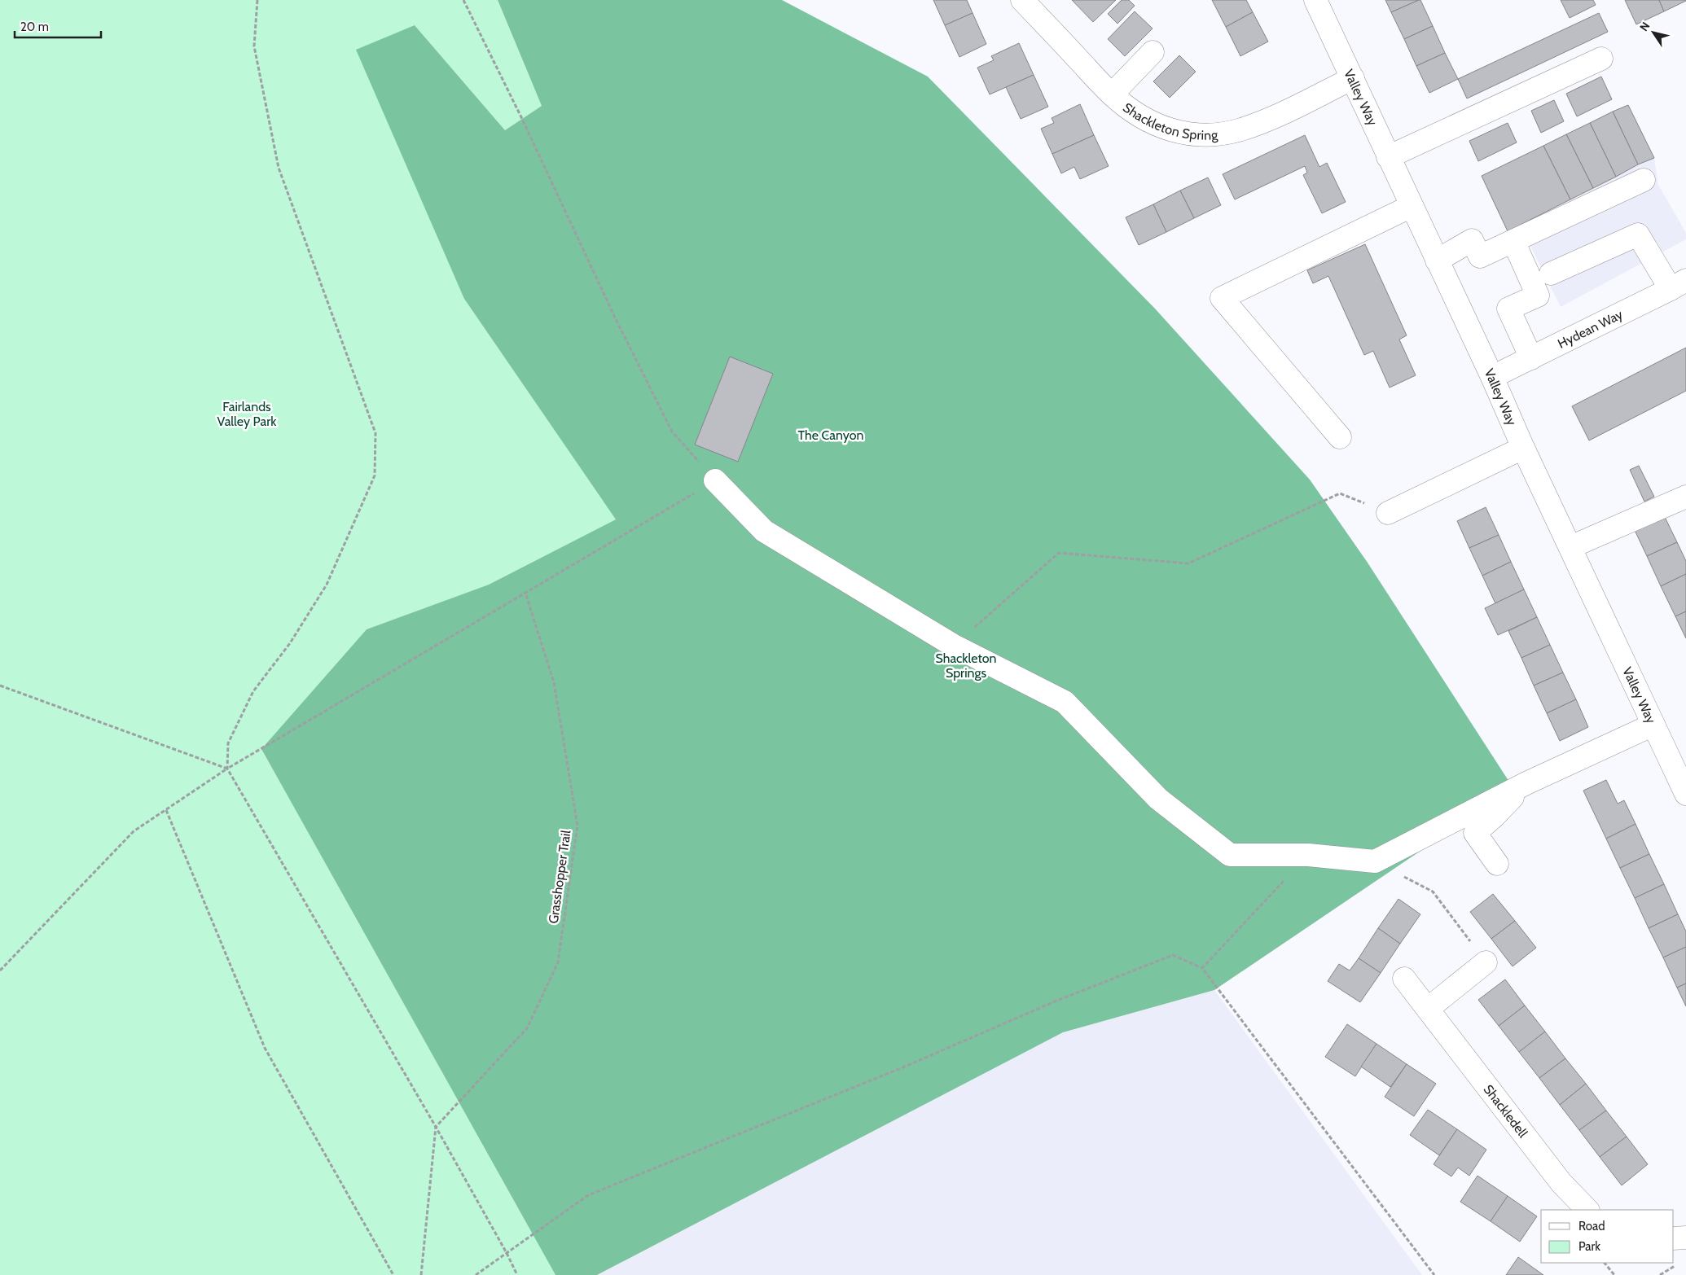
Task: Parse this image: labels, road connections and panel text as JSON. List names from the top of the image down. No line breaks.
{"streets":{"street":["Valley Way","Shackleton Spring","Hydean Way","Shackledell"],"path":["Grasshopper Trail"]},"crossings":[["Valley Way","Shackleton Spring"],["Valley Way","Hydean Way"]],"parks":["Fairlands Valley Park","The Canyon","Shackleton Springs"],"legend":["Road","Park"],"scale_bar":"20 m","north":"top left"}
